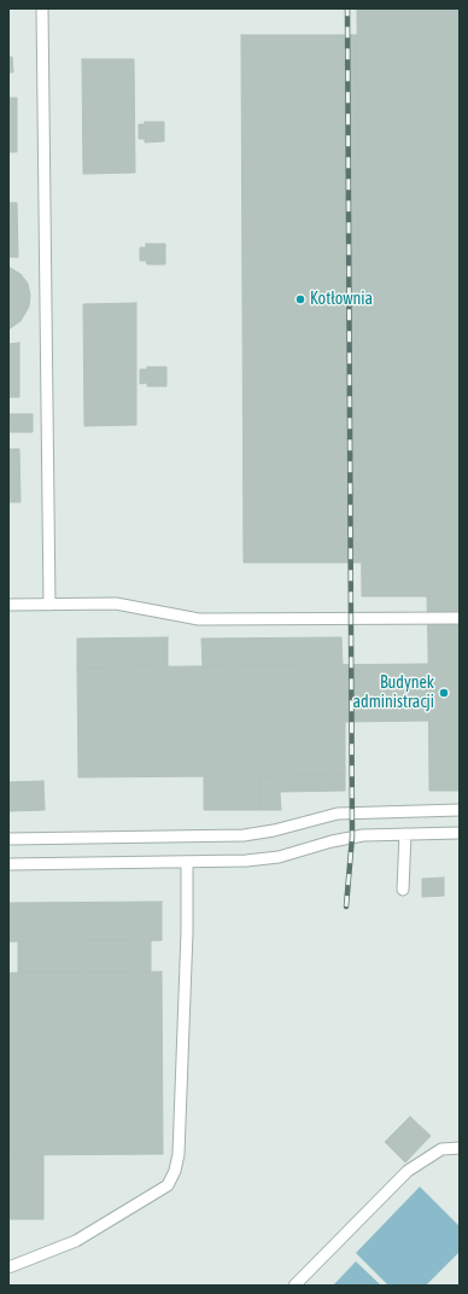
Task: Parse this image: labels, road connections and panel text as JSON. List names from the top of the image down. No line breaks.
{"places":["Kotłownia","Budynek administracji"]}
